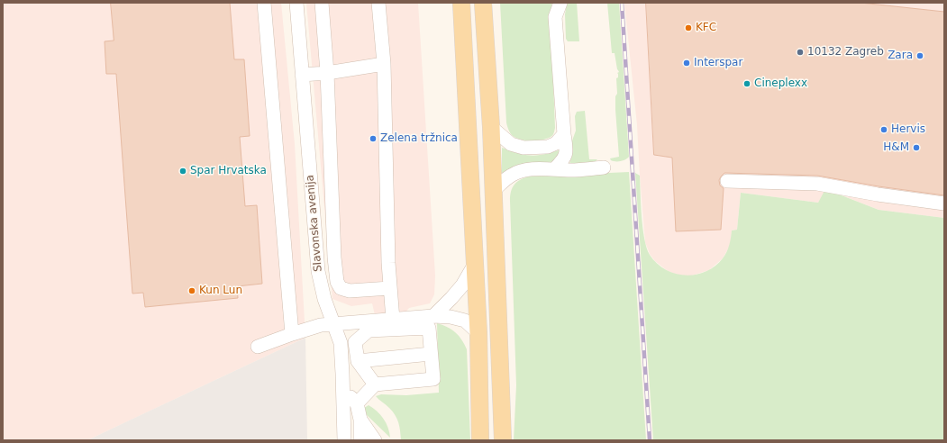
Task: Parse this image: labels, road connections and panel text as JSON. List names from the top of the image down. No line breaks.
{"streets":{"street":["Slavonska avenija"]},"places":["KFC","10132 Zagreb","Zara","Interspar","Cineplexx","Hervis","Zelena tržnica","H&M","Spar Hrvatska","Kun Lun"]}
